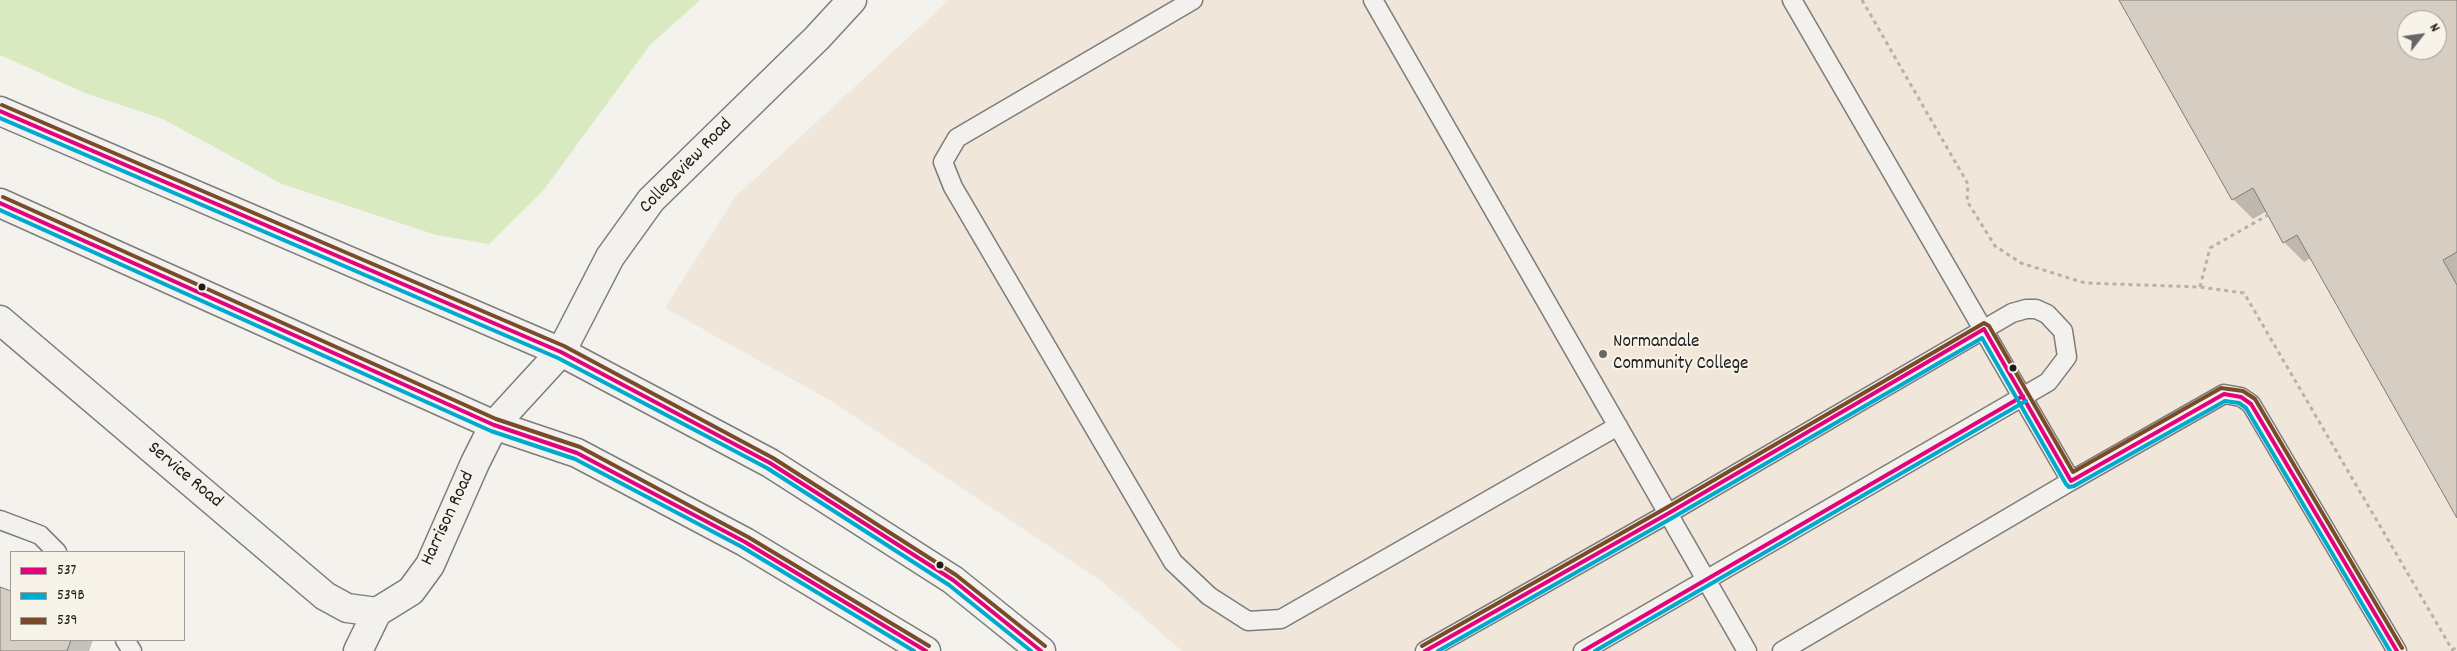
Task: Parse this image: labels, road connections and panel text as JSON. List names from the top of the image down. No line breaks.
{"streets":{"street":["Collegeview Road","Service Road","Harrison Road"]},"crossings":[["Collegeview Road","Harrison Road"],["Service Road","Harrison Road"]],"places":["Normandale Community College"],"lines":["transit line 539","transit line 537","transit line 539B"],"legend":["537","539B","539"],"north":"top right"}
